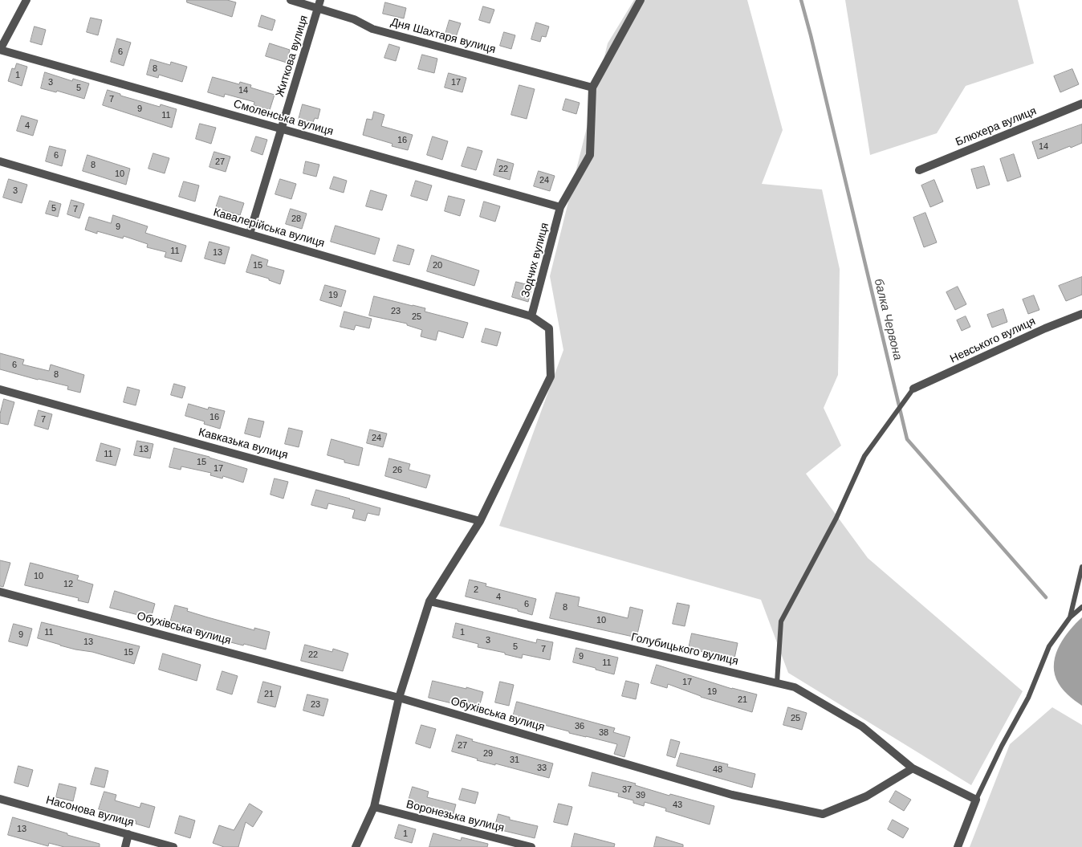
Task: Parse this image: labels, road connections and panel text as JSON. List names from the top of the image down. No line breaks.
{"streets":{"street":["Дня Шахтаря вулиця","Житкова вулиця","Смоленська вулиця","Блюхера вулиця","Кавалерійська вулиця","Зодчих вулиця","Невського вулиця","Кавказька вулиця","Обухівська вулиця","Голубицького вулиця","Насонова вулиця","Воронезька вулиця"]},"crossings":[["Дня Шахтаря вулиця","Житкова вулиця"],["Дня Шахтаря вулиця","Зодчих вулиця"],["Житкова вулиця","Смоленська вулиця"],["Житкова вулиця","Кавалерійська вулиця"],["Смоленська вулиця","Зодчих вулиця"],["Кавалерійська вулиця","Зодчих вулиця"],["Обухівська вулиця","Голубицького вулиця"]],"water":["балка Червона"],"house_numbers":["6","8","1","3","17","5","14","7","9","11","4","16","14","6","27","8","22","10","24","3","5","7","28","9","11","13","15","20","19","23","25","6","8","16","7","24","13","11","15","17","26","10","12","2","4","6","8","10","11","1","9","3","13","5","7","15","22","9","11","17","19","21","21","23","25","36","38","27","29","31","33","48","37","39","43","13","1"]}
